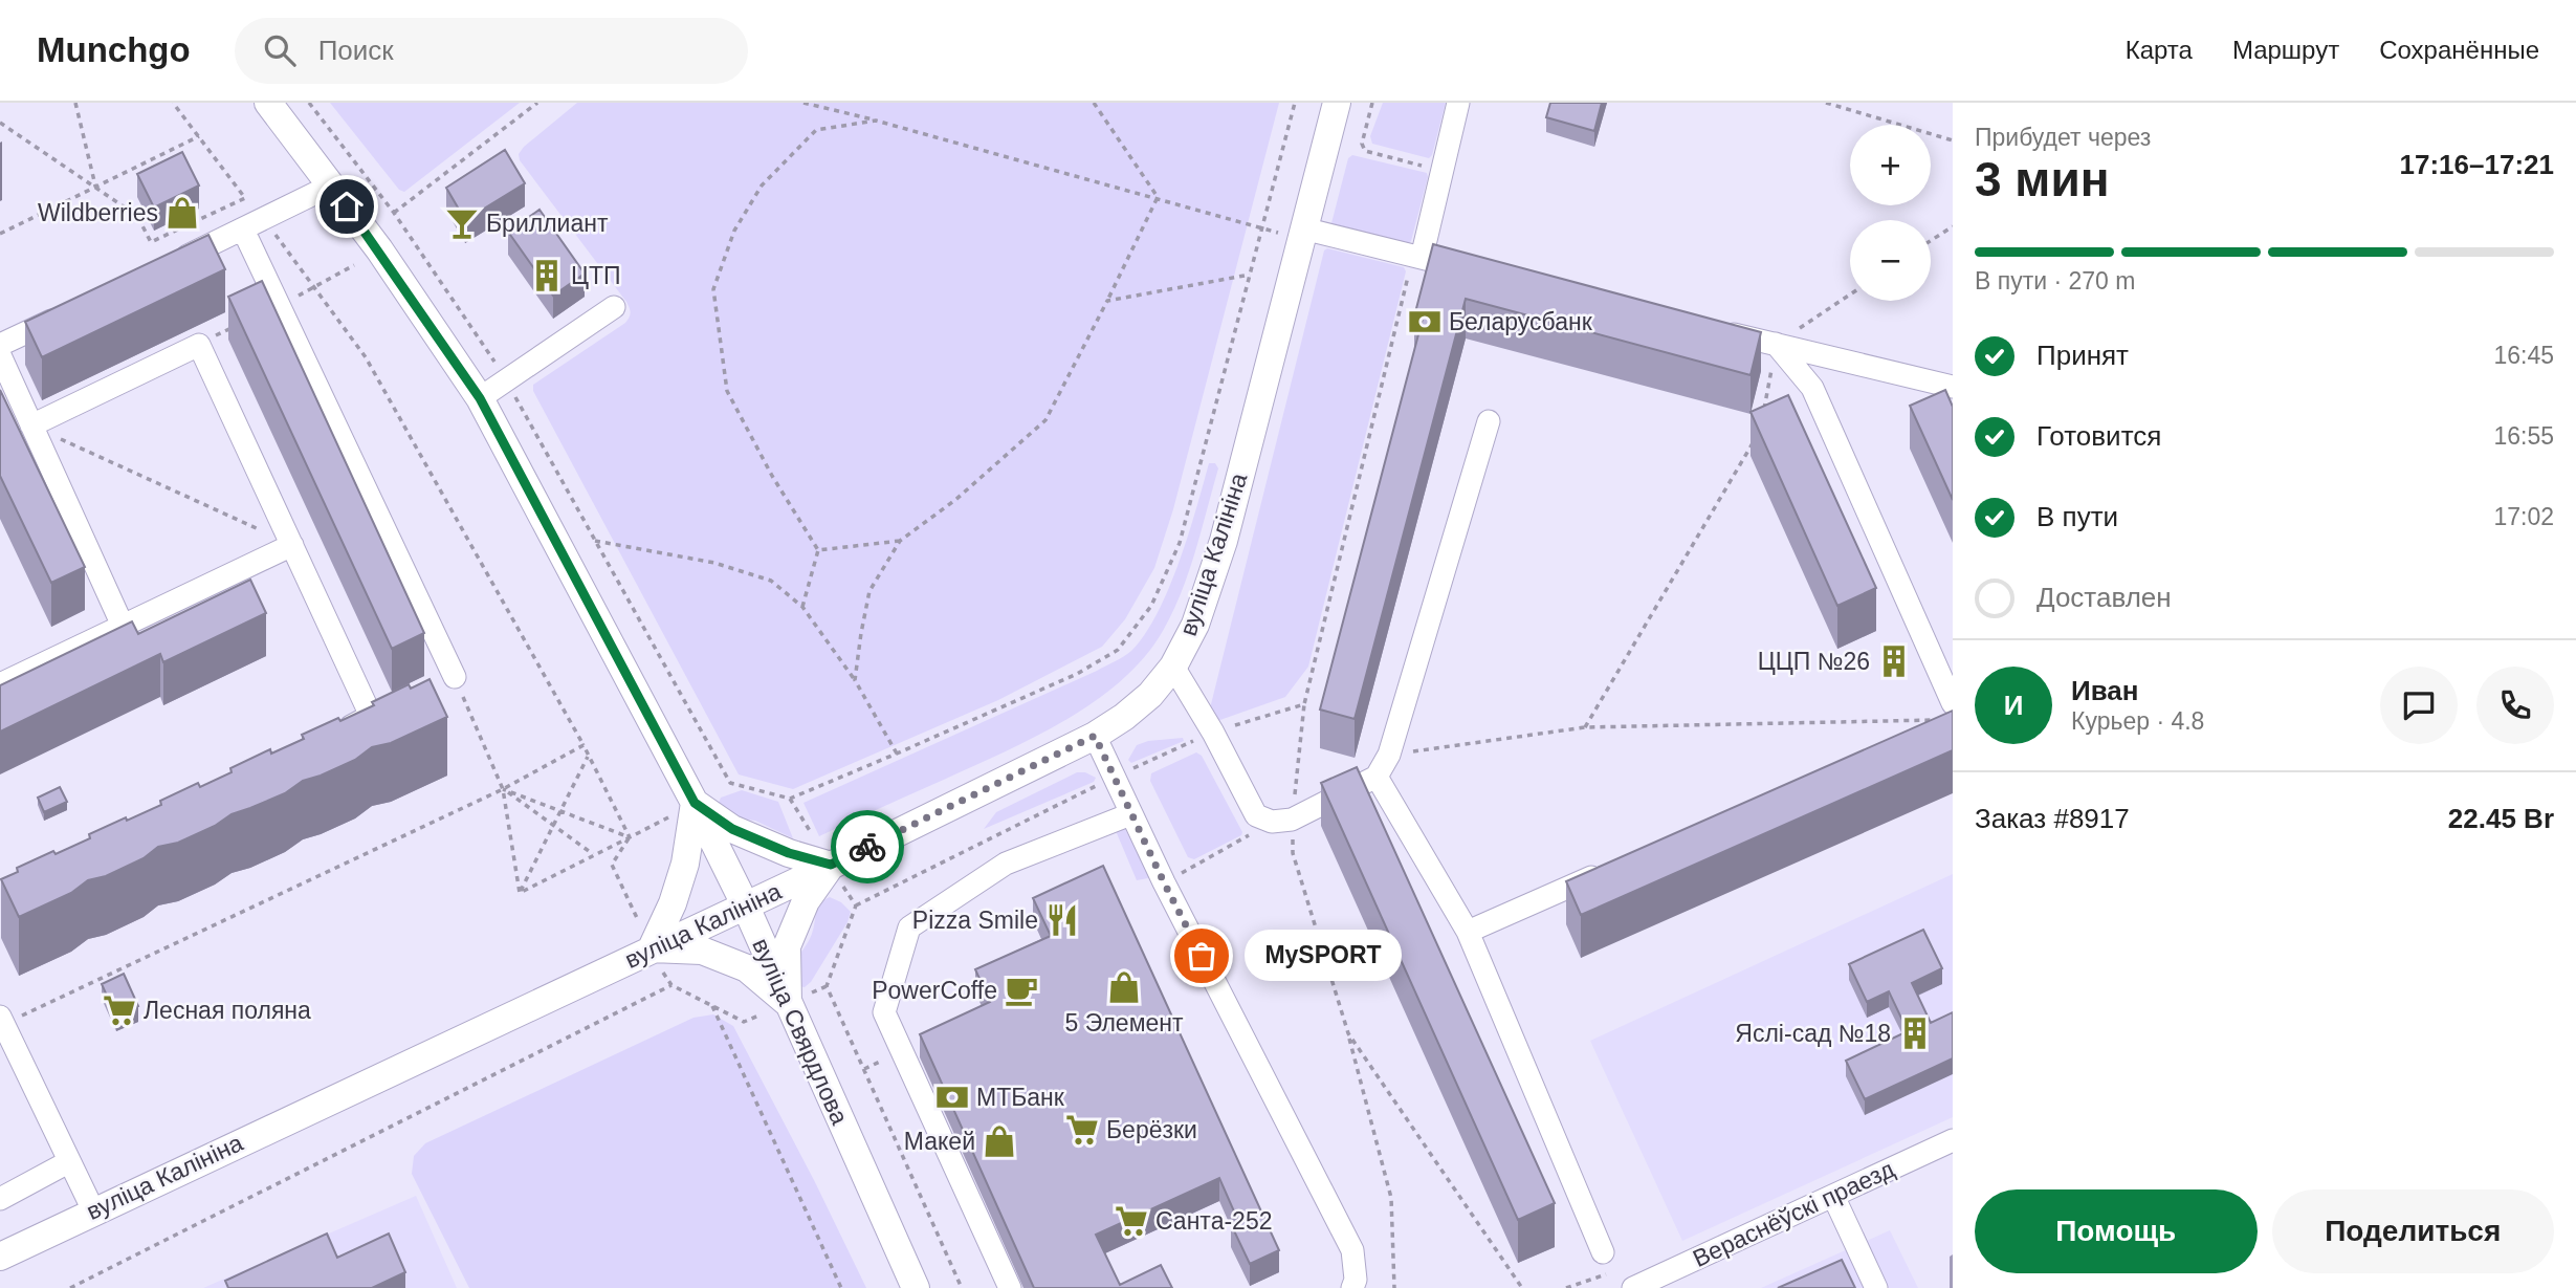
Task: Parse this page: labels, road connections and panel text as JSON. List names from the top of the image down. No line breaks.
{"streets":{"main road":["вуліца Калініна","вуліца Свярдлова"],"street":["Вераснёўскі праезд"]},"crossings":[["вуліца Калініна","вуліца Свярдлова"]],"places":{"shop":["Wildberries","5 Элемент","Макей"],"bar":["Бриллиант"],"building":["ЦТП","ЦЦП №26","Яслі-сад №18"],"bank":["Беларусбанк","МТБанк"],"restaurant":["Pizza Smile"],"other":["MySPORT"],"cafe":["PowerCoffe"],"supermarket":["Лесная поляна","Берёзки","Санта-252"]},"page":{"header":"Munchgo","search":"Поиск","nav":["Карта","Маршрут","Сохранённые"],"heading":["3 мин","Прибудет через","17:16–17:21"],"panel":["Иван","Курьер · 4.8","Заказ #8917","22.45 Br"],"map_buttons":["+","−"],"bar":"В пути · 270 m","list":[["Принят","16:45"],["Готовится","16:55"],["В пути","17:02"],"Доставлен"],"round":"И","bubble":"MySPORT","buttons":["Помощь","Поделиться"]}}
